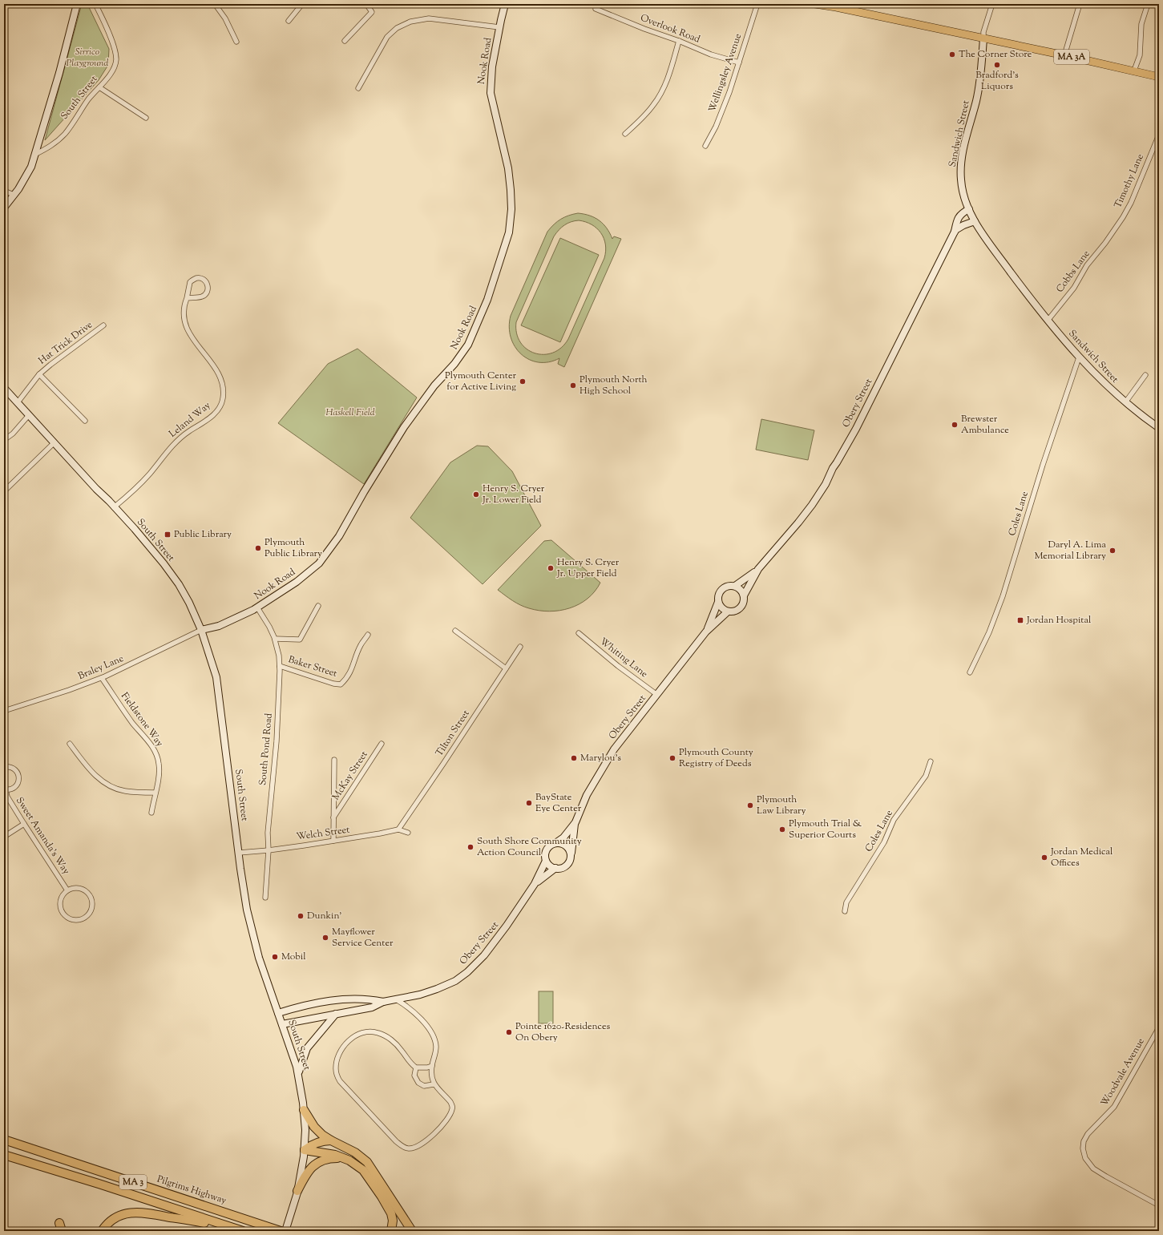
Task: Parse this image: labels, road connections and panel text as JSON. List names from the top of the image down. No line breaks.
{"streets":{"highway":["MA 3","Pilgrims Highway"],"main road":["MA 3A","Nook Road","South Street","Sandwich Street","Obery Street"],"street":["Overlook Road","Wellingsley Avenue","Timothy Lane","Cobbs Lane","Hat Trick Drive","Leland Way","Coles Lane","Whiting Lane","Baker Street","Braley Lane","Fieldstone Way","Tilton Street","South Pond Road","McKay Street","Welch Street","Sweet Amanda's Way","Woodvale Avenue"]},"crossings":[["Overlook Road","Wellingsley Avenue"],["MA 3A","Sandwich Street"],["Nook Road","South Street"],["Nook Road","Braley Lane"],["Nook Road","South Pond Road"],["South Street","Hat Trick Drive"],["South Street","Obery Street"],["South Street","Leland Way"],["South Street","Braley Lane"],["South Street","Welch Street"],["Sandwich Street","Cobbs Lane"],["Sandwich Street","Obery Street"],["Sandwich Street","Coles Lane"],["Timothy Lane","Cobbs Lane"],["Obery Street","Whiting Lane"],["Baker Street","South Pond Road"],["Braley Lane","Fieldstone Way"],["Tilton Street","Welch Street"],["South Pond Road","Welch Street"]],"parks":["Sirrico Playground","Haskell Field"],"places":{"other":["The Corner Store","Bradford's Liquors","Plymouth Center for Active Living","Plymouth North High School","Brewster Ambulance","Henry S. Cryer Jr. Lower Field","Plymouth Public Library","Daryl A. Lima Memorial Library","Henry S. Cryer Jr. Upper Field","Marylou's","Plymouth County Registry of Deeds","BayState Eye Center","Plymouth Law Library","Plymouth Trial & Superior Courts","South Shore Community Action Council","Jordan Medical Offices","Dunkin'","Mayflower Service Center","Mobil","Pointe 1620-Residences On Obery"],"transit":["Public Library","Jordan Hospital"]}}
